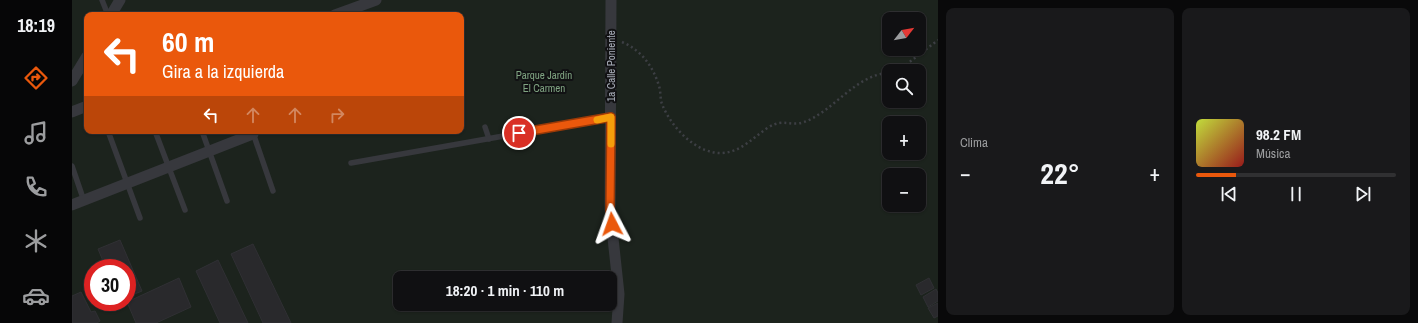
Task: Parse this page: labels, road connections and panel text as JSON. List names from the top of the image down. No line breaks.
{"streets":{"street":["1a Calle Poniente"]},"parks":["Parque Jardín El Carmen"],"north":"top right","page":{"tabs":"18:19","tile":"Clima","map_buttons":["+","−"],"turn":["60 m","Gira a la izquierda"],"song":["98.2 FM","Música"],"heat":["−","22°","+"],"limit":"30","trip":"18:20 · 1 min · 110 m"}}
